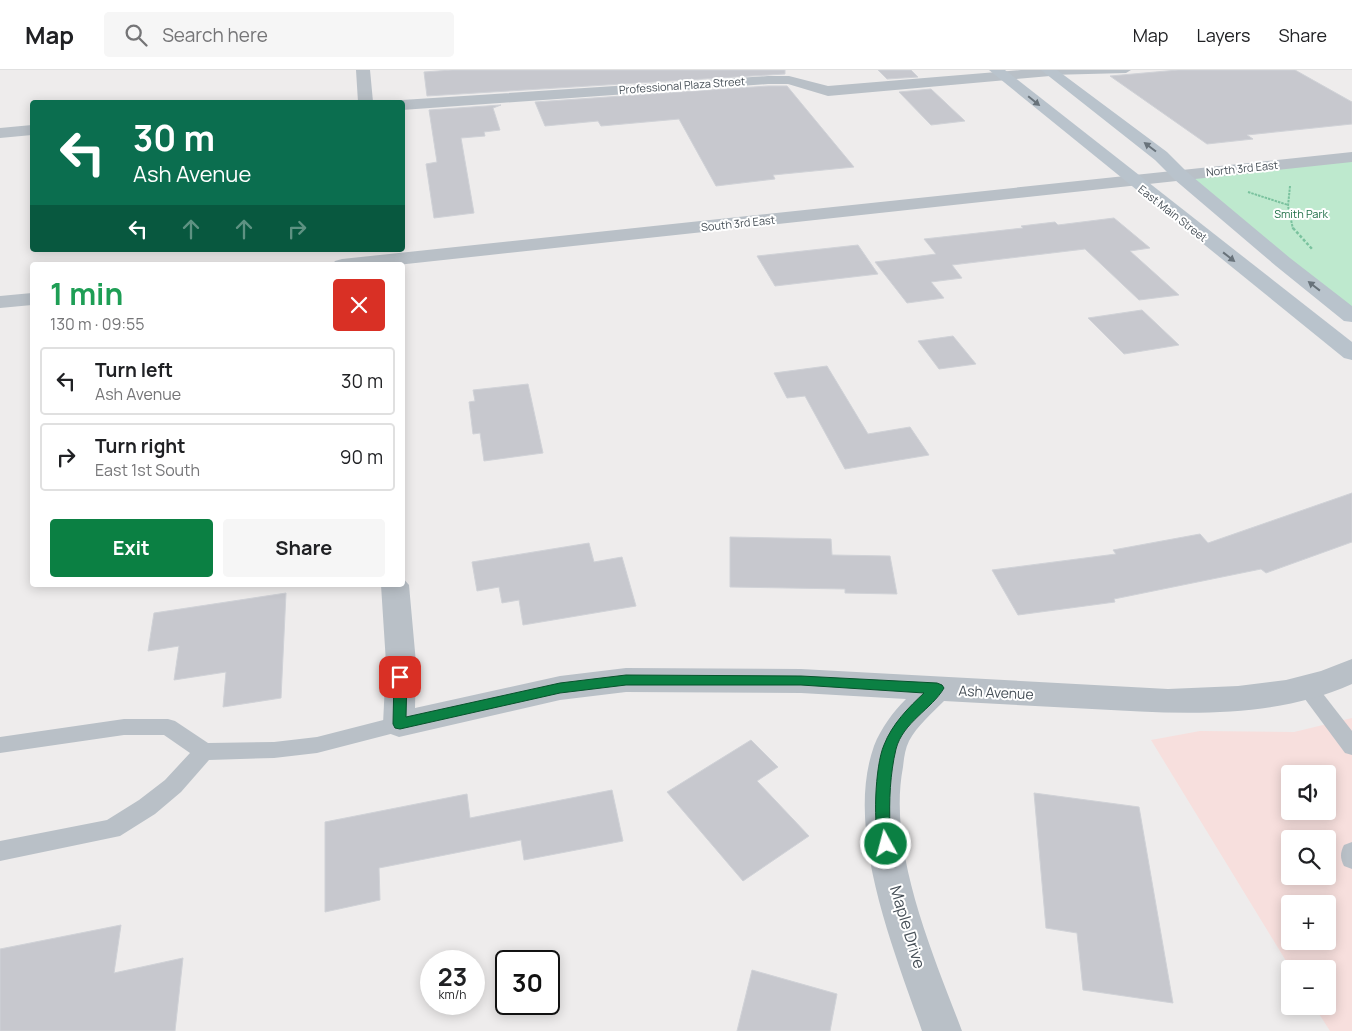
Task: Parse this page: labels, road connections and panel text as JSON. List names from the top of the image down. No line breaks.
{"streets":{"street":["Professional Plaza Street","North 3rd East","East Main Street","South 3rd East","Ash Avenue","Maple Drive"]},"crossings":[["Professional Plaza Street","East Main Street"],["North 3rd East","East Main Street"],["North 3rd East","South 3rd East"],["East Main Street","South 3rd East"],["Ash Avenue","Maple Drive"]],"parks":["Smith Park"],"page":{"header":"Map","search":"Search here","nav":["Map","Layers","Share"],"turn":["30 m","Ash Avenue"],"heading":["1 min","130 m · 09:55"],"list":[{"name":"Turn left","note":"Ash Avenue","value":"30 m"},{"name":"Turn right","note":"East 1st South","value":"90 m"}],"buttons":["Exit","Share"],"map_buttons":["+","−"],"speed":"23 km/h","limit":"30"}}
